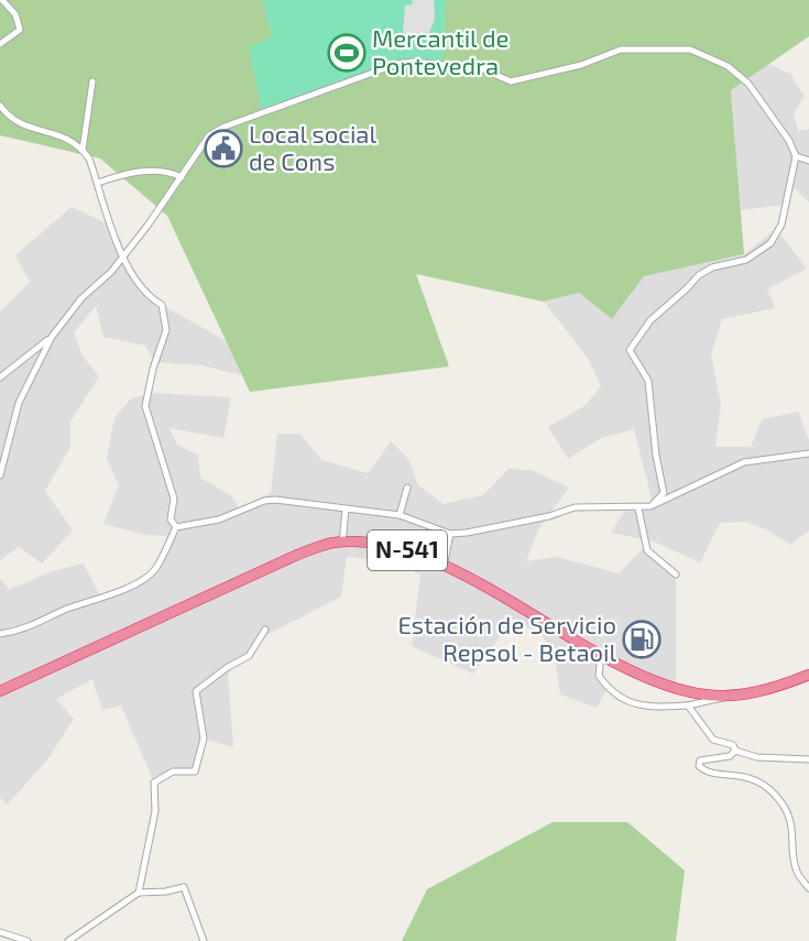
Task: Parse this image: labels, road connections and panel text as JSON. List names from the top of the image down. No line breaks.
{"streets":{"highway":["N-541"]},"places":{"sports":["Mercantil de Pontevedra"],"public building":["Local social de Cons"],"fuel station":["Estación de Servicio Repsol - Betaoil"]}}
